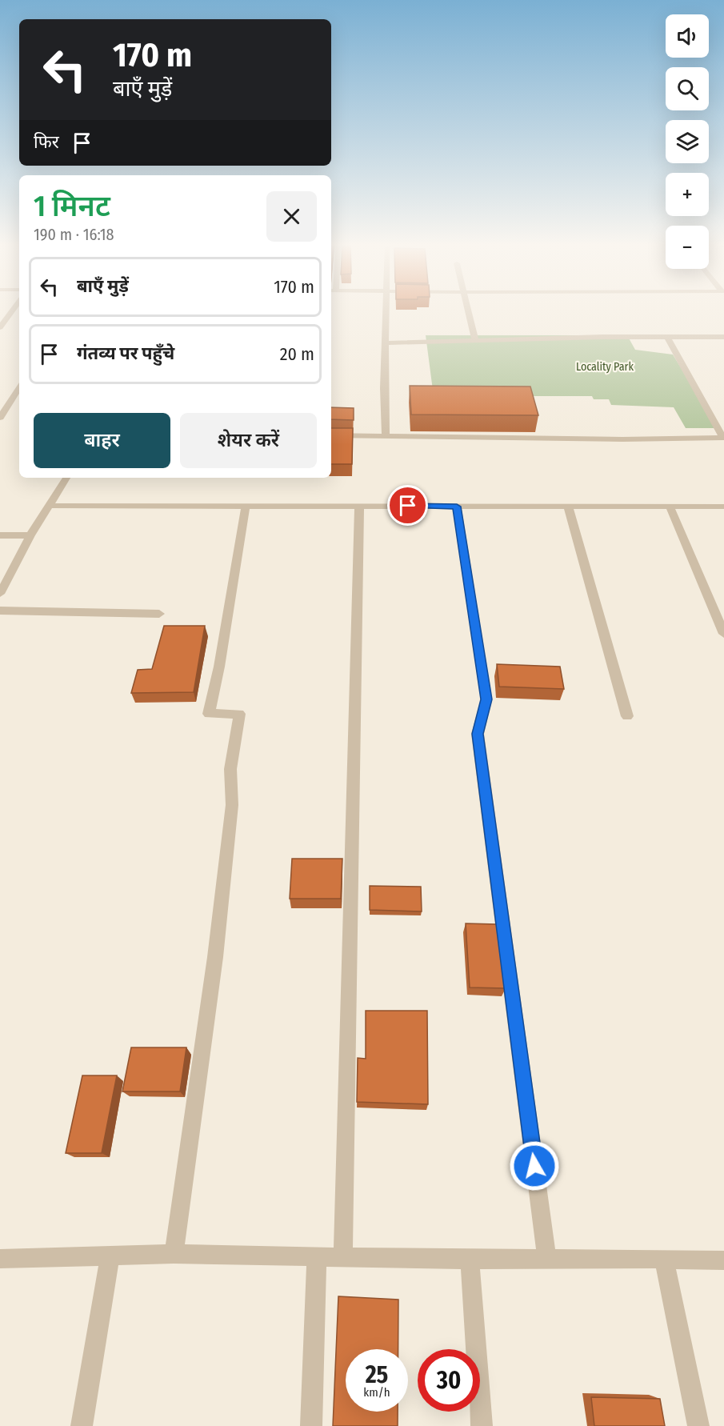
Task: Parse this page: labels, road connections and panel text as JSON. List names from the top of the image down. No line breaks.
{"parks":["Locality Park"],"page":{"map_buttons":["+","−"],"turn":["170 m","बाएँ मुड़ें"],"then":"फिर","heading":["1 मिनट","190 m · 16:18"],"list":[{"name":"बाएँ मुड़ें","value":"170 m"},{"name":"गंतव्य पर पहुँचे","value":"20 m"}],"buttons":["बाहर","शेयर करें"],"speed":"25 km/h","limit":"30"}}
